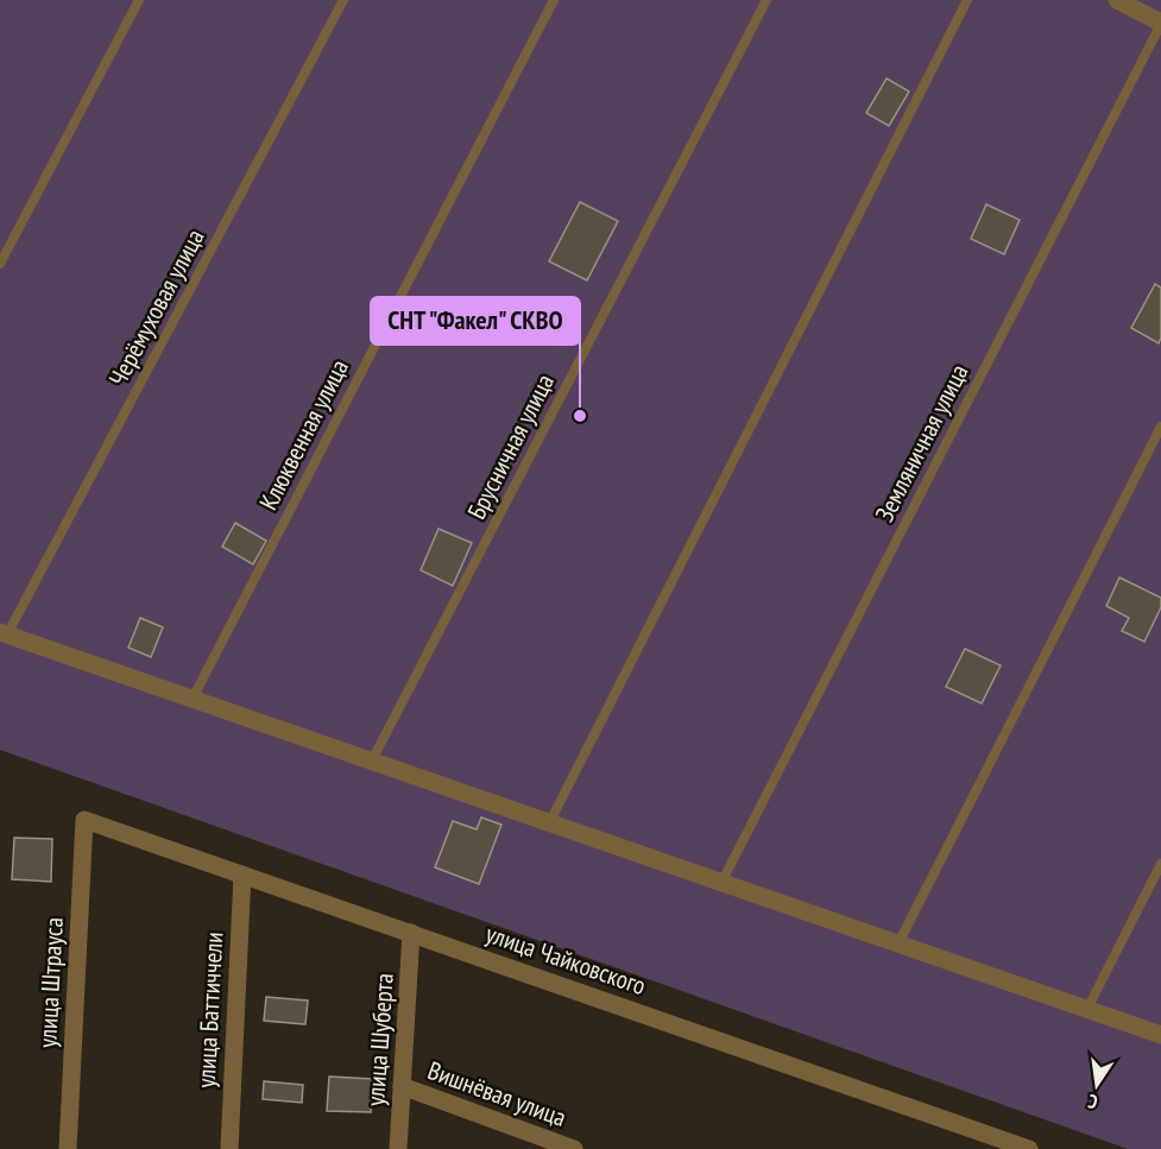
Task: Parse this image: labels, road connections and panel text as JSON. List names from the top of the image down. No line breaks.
{"streets":{"street":["улица Чайковского","улица Штрауса","улица Баттиччели","улица Шуберта","Вишнёвая улица"],"lane":["Черёмуховая улица","Клюквенная улица","Земляничная улица","Брусничная улица"]},"crossings":[["улица Чайковского","улица Штрауса"],["улица Чайковского","улица Баттиччели"],["улица Чайковского","улица Шуберта"],["улица Шуберта","Вишнёвая улица"]],"places":["СНТ \"Факел\" СКВО"],"north":"bottom"}
